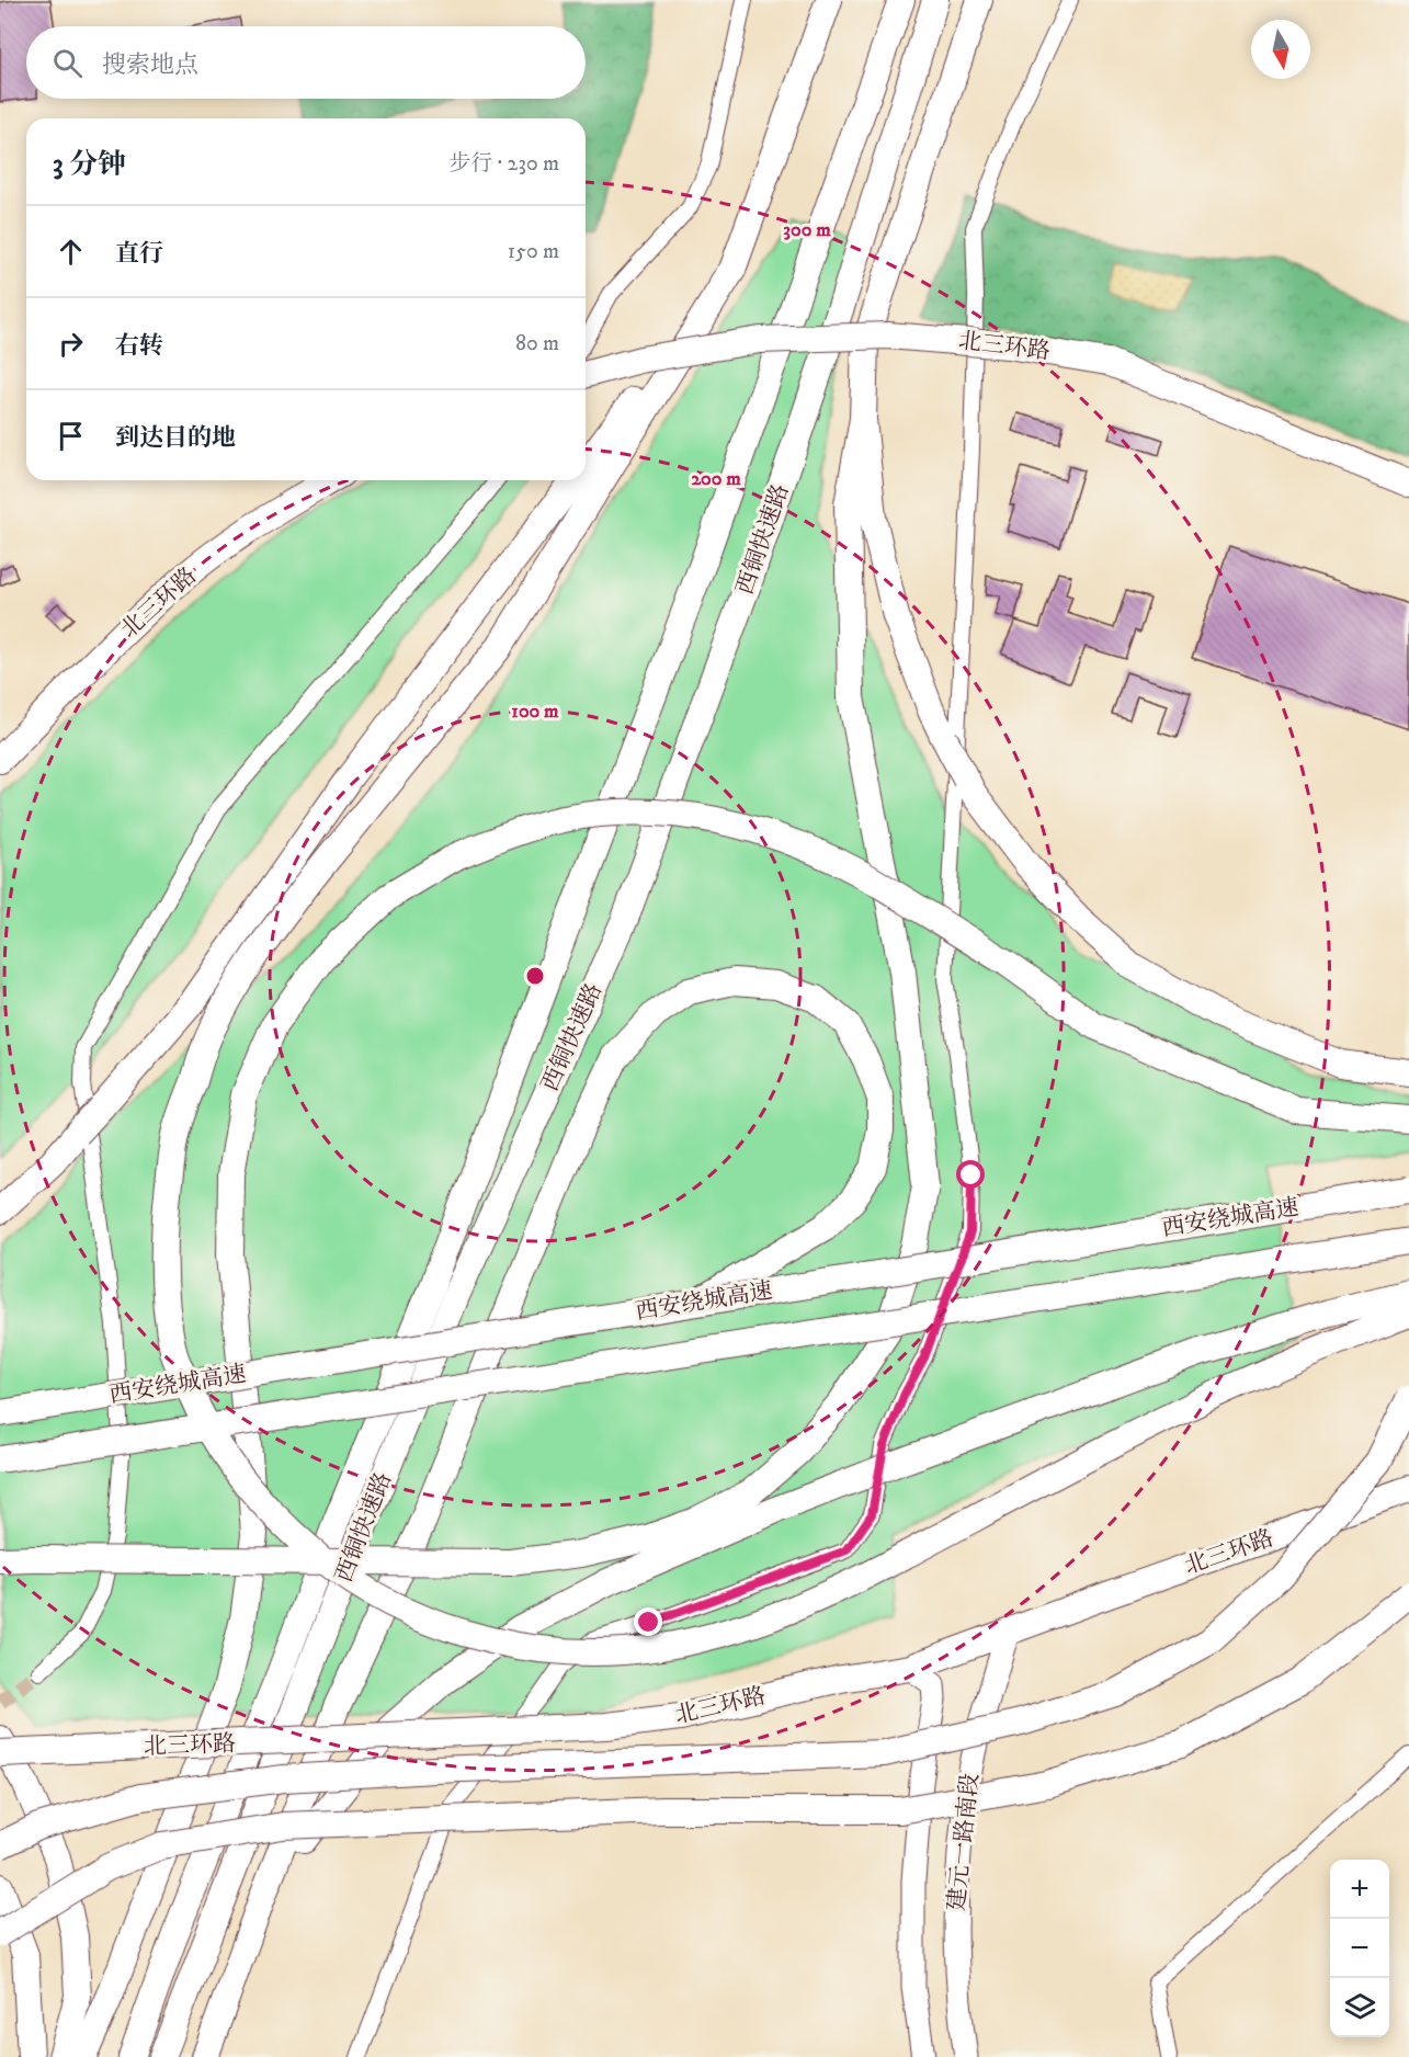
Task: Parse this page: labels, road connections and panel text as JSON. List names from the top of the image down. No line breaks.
{"streets":{"highway":["北三环路","西铜快速路","西安绕城高速"],"main road":["建元一路南段"]},"crossings":[["北三环路","建元一路南段"]],"north":"bottom","page":{"search":"搜索地点","heading":["3 分钟","步行 · 230 m"],"list":[["直行","150 m"],["右转","80 m"],"到达目的地"],"map_buttons":["+","−"]},"rings":["300 m","200 m","100 m"]}
